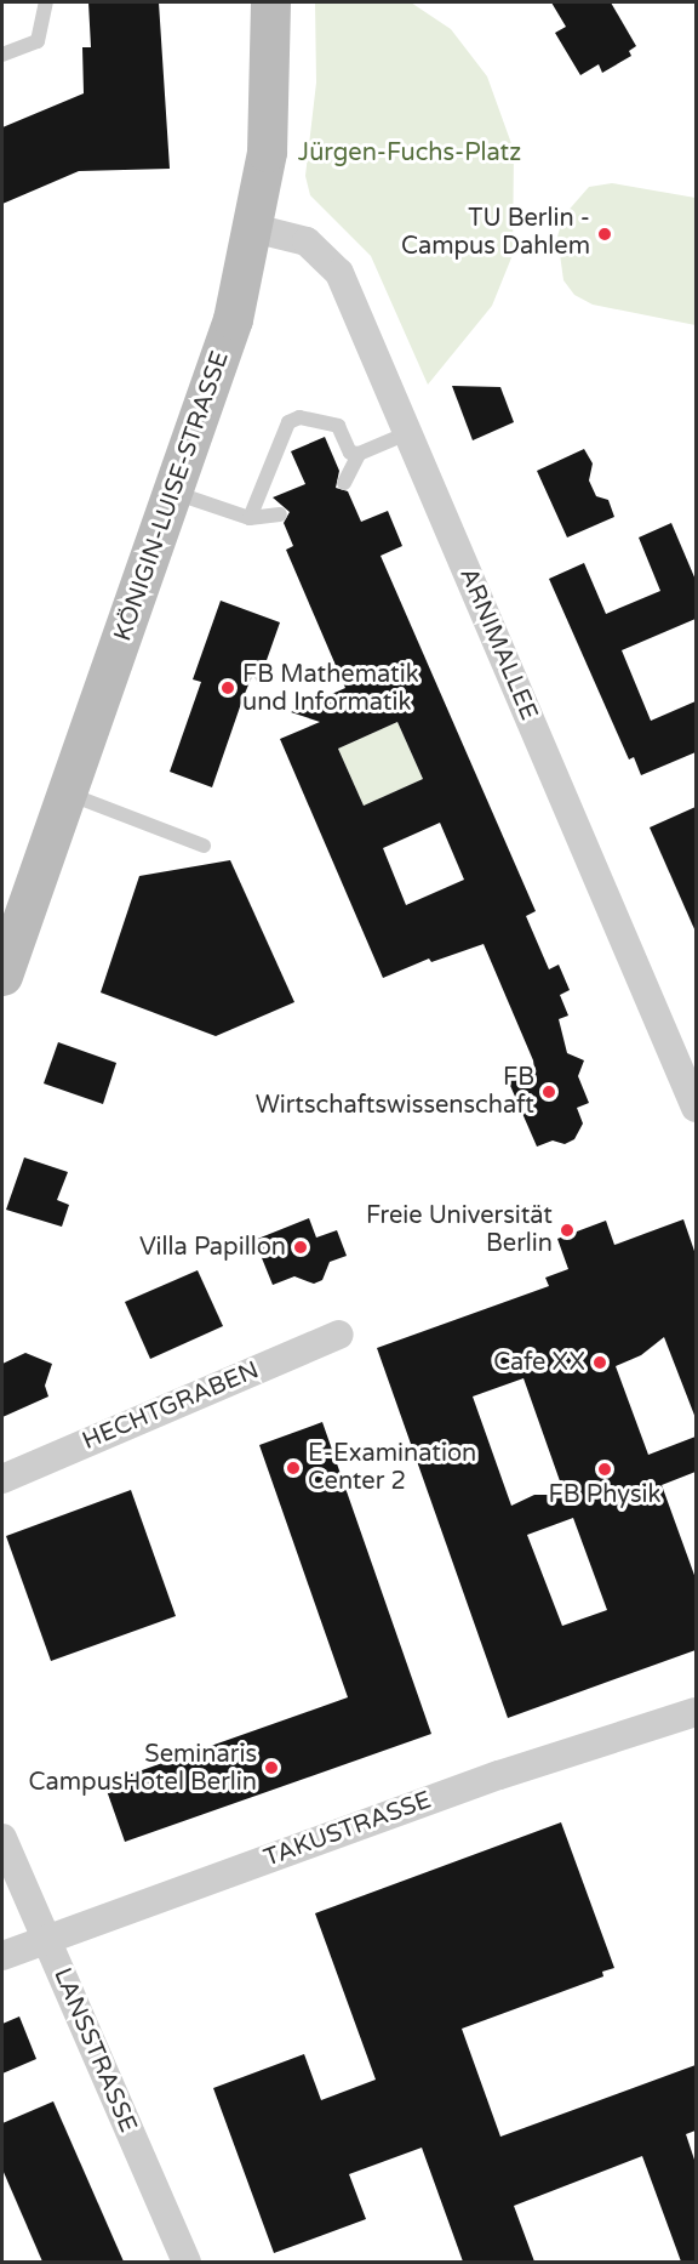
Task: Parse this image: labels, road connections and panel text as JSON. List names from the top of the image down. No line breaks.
{"streets":{"main road":["KÖNIGIN-LUISE-STRASSE"],"street":["ARNIMALLEE","HECHTGRABEN","TAKUSTRASSE","LANSSTRASSE"]},"crossings":[["KÖNIGIN-LUISE-STRASSE","ARNIMALLEE"],["TAKUSTRASSE","LANSSTRASSE"]],"parks":["Jürgen-Fuchs-Platz"],"places":["TU Berlin - Campus Dahlem","FB Mathematik und Informatik","FB Wirtschaftswissenschaft","Freie Universität Berlin","Villa Papillon","Cafe XX","E-Examination Center 2","FB Physik","Seminaris CampusHotel Berlin"]}
